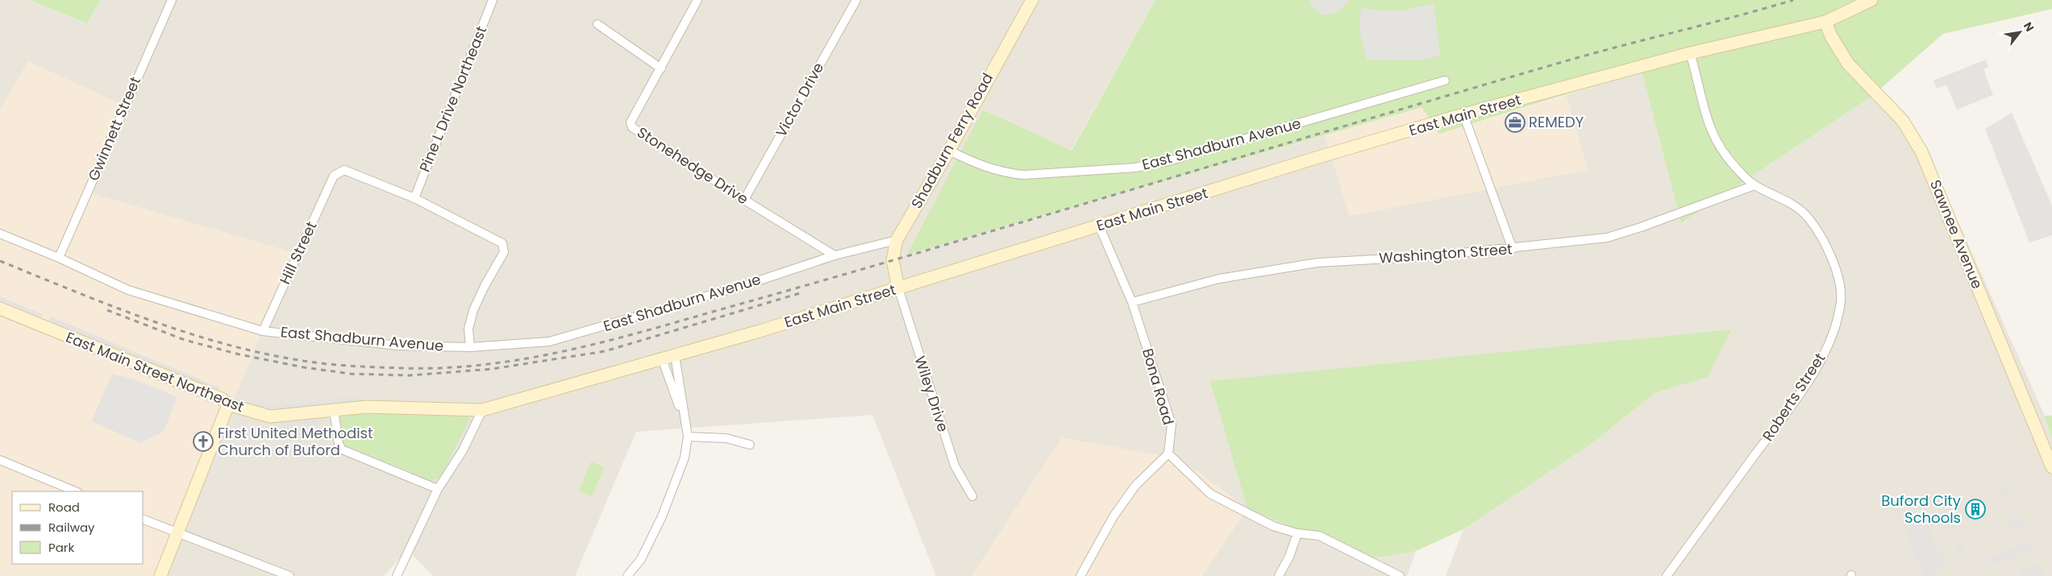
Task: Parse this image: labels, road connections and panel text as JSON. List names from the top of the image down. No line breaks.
{"streets":{"street":["Pine L Drive Northeast","Victor Drive","East Main Street","Gwinnett Street","Shadburn Ferry Road","East Shadburn Avenue","Stonehedge Drive","Sawnee Avenue","Hill Street","Washington Street","East Main Street Northeast","Bona Road","Wiley Drive","Roberts Street"]},"crossings":[["Pine L Drive Northeast","Hill Street"],["Victor Drive","Stonehedge Drive"],["East Main Street","Shadburn Ferry Road"],["East Main Street","Sawnee Avenue"],["East Main Street","East Main Street Northeast"],["East Main Street","Bona Road"],["East Main Street","Wiley Drive"],["East Main Street","Roberts Street"],["Gwinnett Street","East Shadburn Avenue"],["Shadburn Ferry Road","East Shadburn Avenue"],["Shadburn Ferry Road","Wiley Drive"],["East Shadburn Avenue","Stonehedge Drive"],["East Shadburn Avenue","Hill Street"],["Washington Street","Bona Road"],["Washington Street","Roberts Street"]],"places":{"office":["REMEDY"],"church":["First United Methodist Church of Buford"],"building":["Buford City Schools"]},"legend":["Road","Railway","Park"],"north":"top right"}
